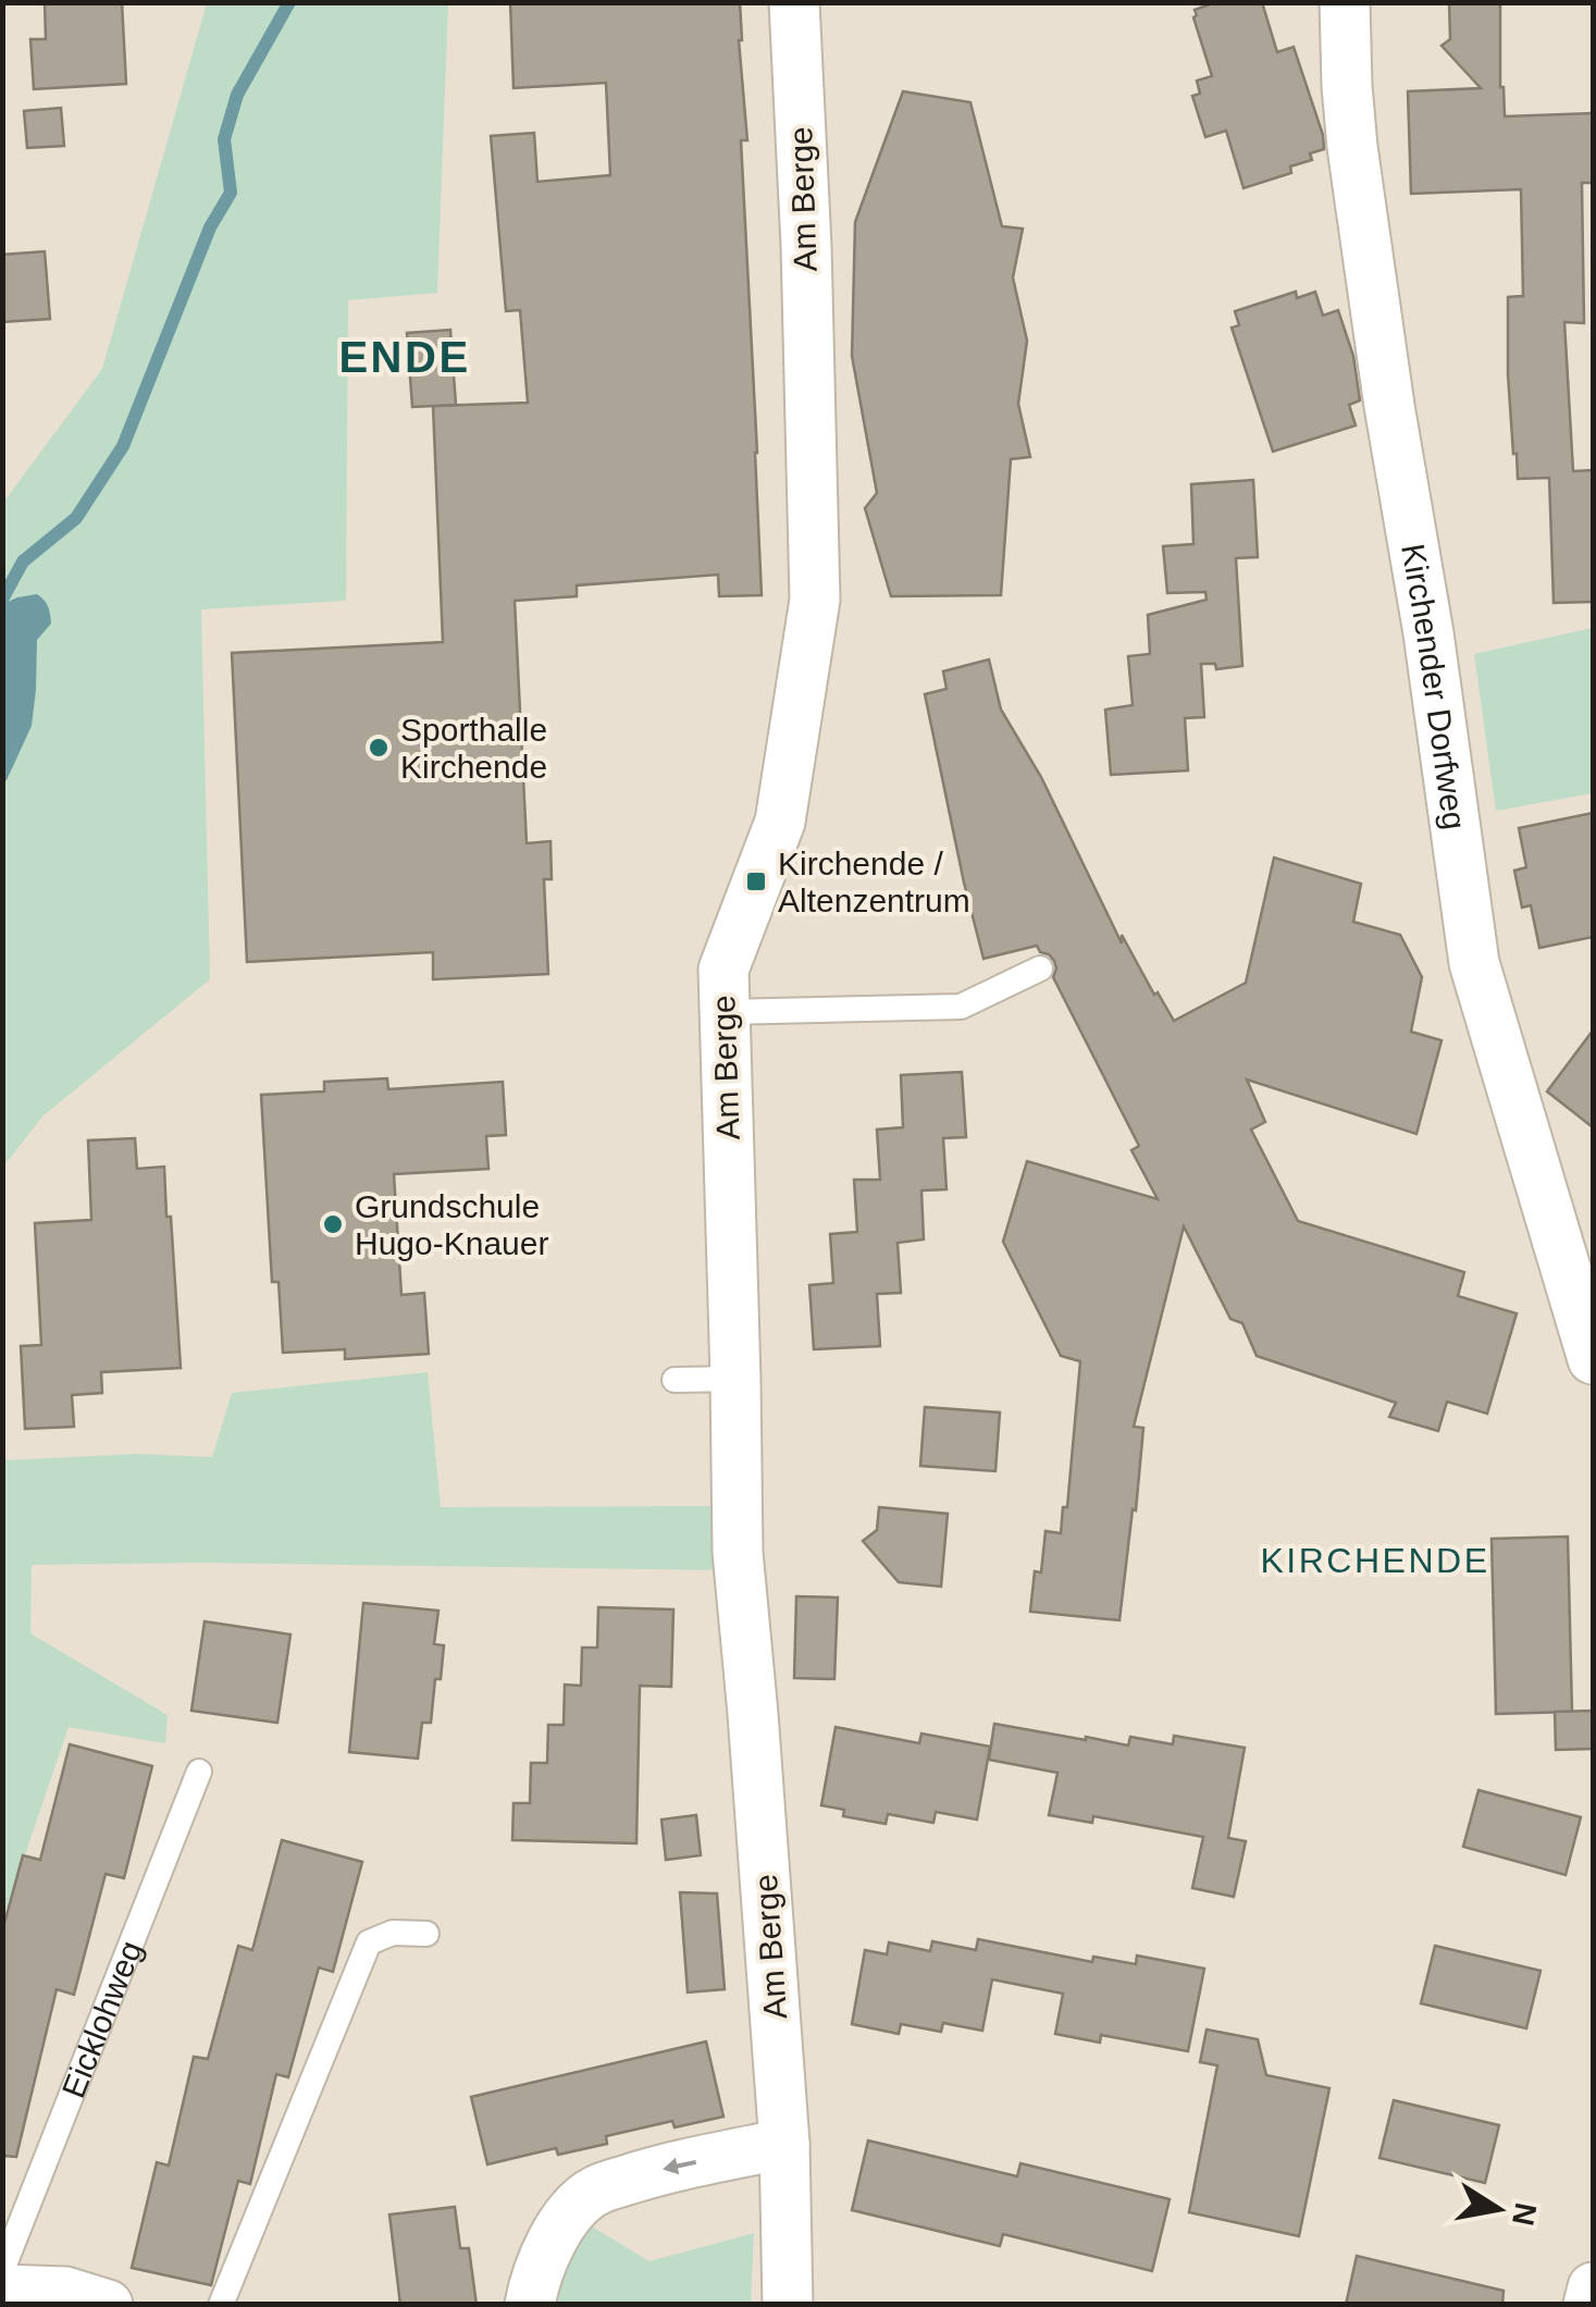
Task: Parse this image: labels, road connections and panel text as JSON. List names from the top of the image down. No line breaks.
{"streets":{"street":["Am Berge","Kirchender Dorfweg"],"lane":["Eicklohweg"]},"districts":["ENDE","KIRCHENDE"],"places":{"other":["Sporthalle Kirchende","Grundschule Hugo-Knauer"],"transit":["Kirchende / Altenzentrum"]},"north":"right"}
